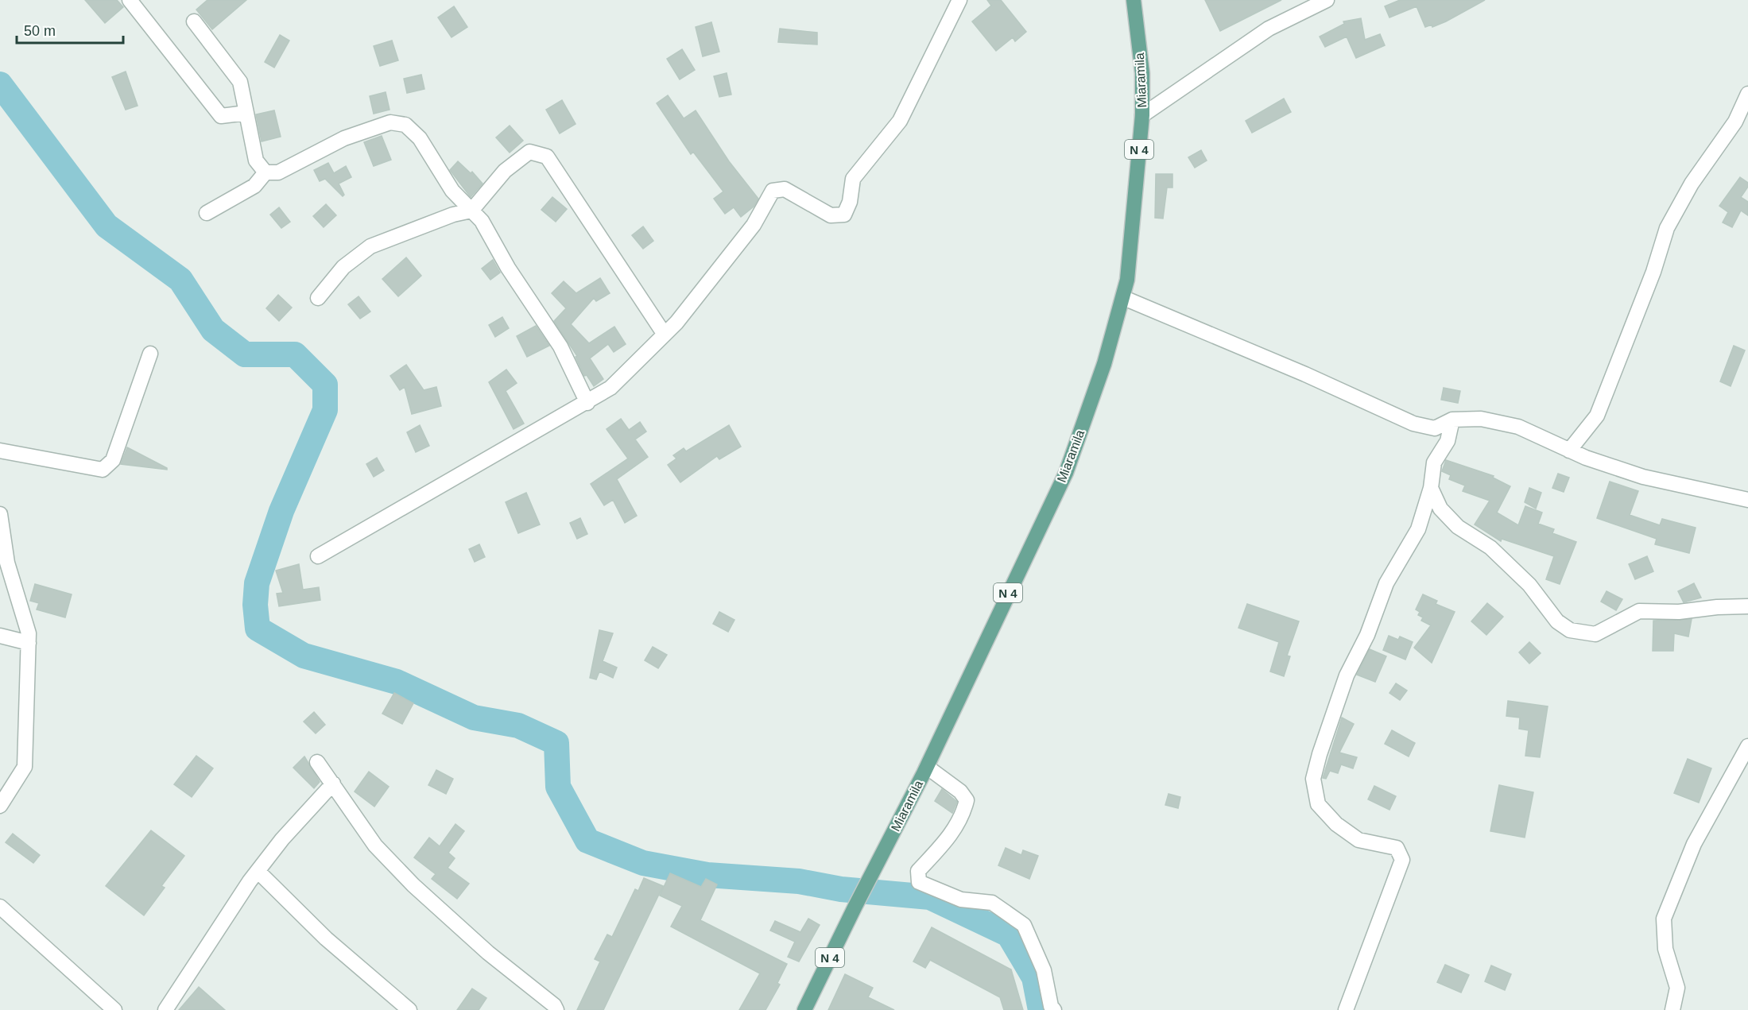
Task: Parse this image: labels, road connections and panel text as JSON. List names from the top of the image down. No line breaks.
{"streets":{"main road":["Miaramila","N 4"]},"scale_bar":"50 m"}
